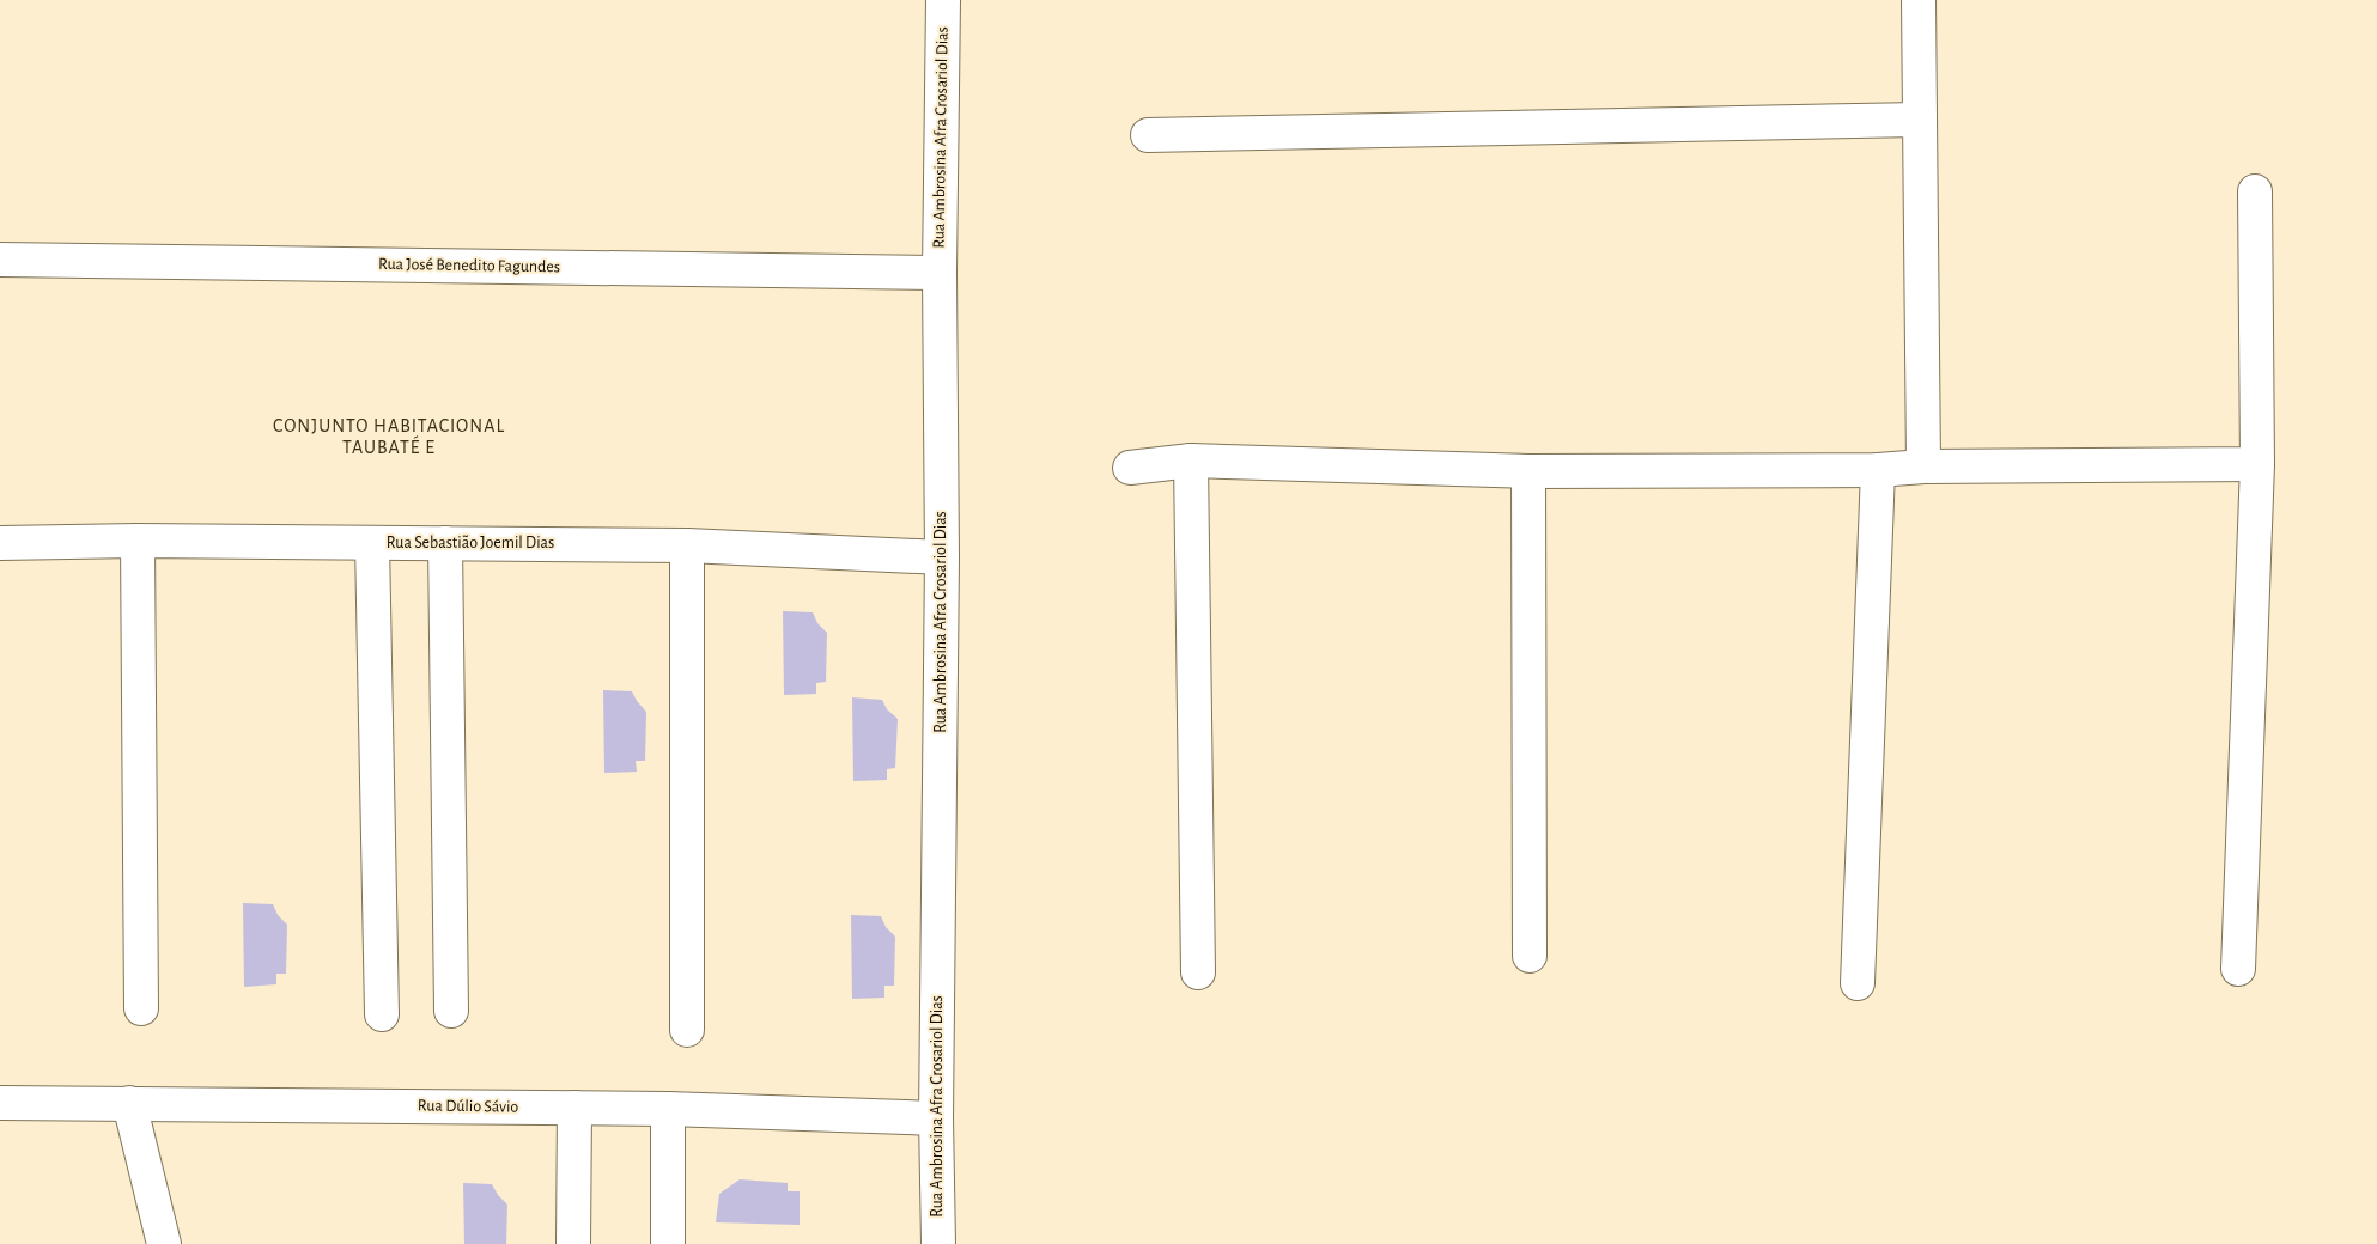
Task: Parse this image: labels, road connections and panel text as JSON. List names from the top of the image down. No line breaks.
{"streets":{"street":["Rua Ambrosina Afra Crosariol Dias","Rua José Benedito Fagundes","Rua Sebastião Joemil Dias","Rua Dúlio Sávio"]},"crossings":[["Rua Ambrosina Afra Crosariol Dias","Rua José Benedito Fagundes"],["Rua Ambrosina Afra Crosariol Dias","Rua Sebastião Joemil Dias"],["Rua Ambrosina Afra Crosariol Dias","Rua Dúlio Sávio"]],"districts":["CONJUNTO HABITACIONAL TAUBATÉ E"]}
